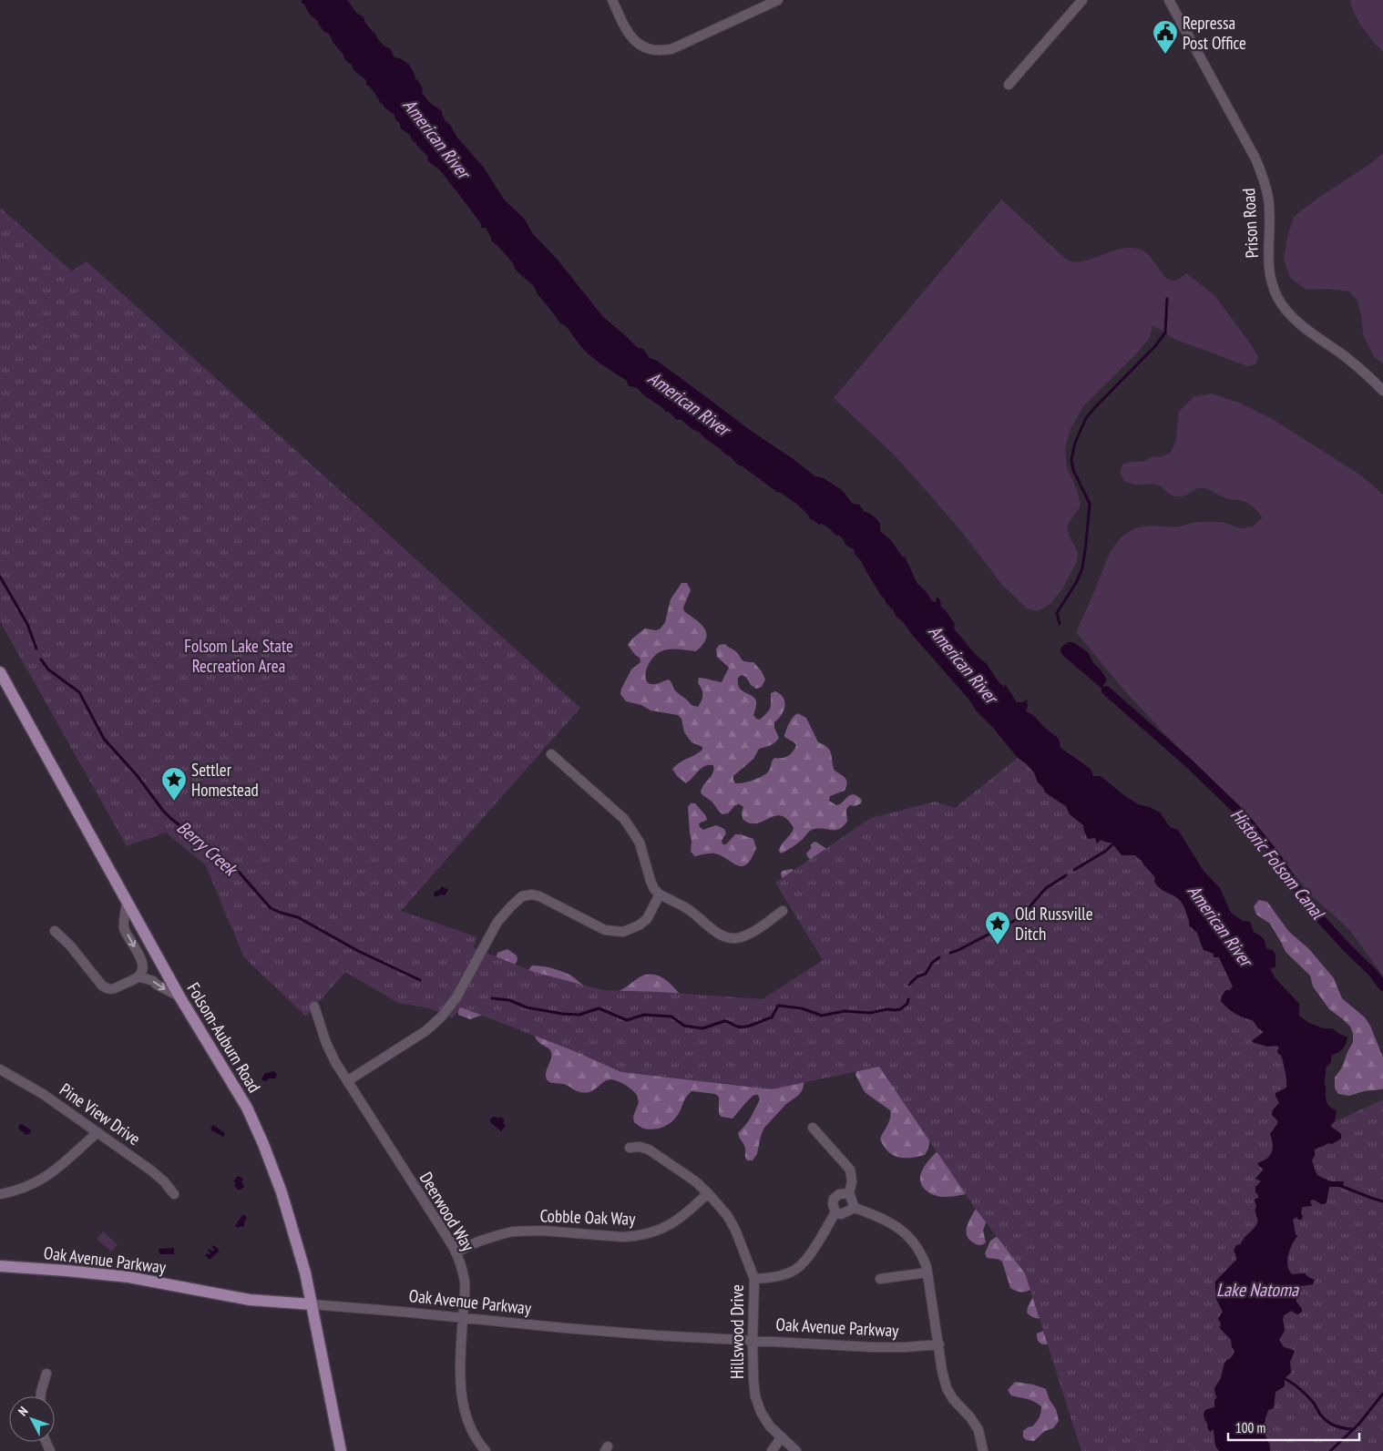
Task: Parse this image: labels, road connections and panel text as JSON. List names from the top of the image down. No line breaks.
{"streets":{"main road":["Folsom-Auburn Road","Oak Avenue Parkway"],"street":["Prison Road","Pine View Drive","Deerwood Way","Cobble Oak Way","Hillswood Drive"]},"crossings":[["Folsom-Auburn Road","Oak Avenue Parkway"],["Deerwood Way","Cobble Oak Way"],["Deerwood Way","Oak Avenue Parkway"],["Cobble Oak Way","Hillswood Drive"],["Oak Avenue Parkway","Hillswood Drive"]],"water":["American River","Berry Creek","Historic Folsom Canal","Lake Natoma"],"parks":["Folsom Lake State Recreation Area"],"places":{"public building":["Repressa Post Office"],"place":["Settler Homestead","Old Russville Ditch"]},"scale_bar":"100 m","north":"top left"}
